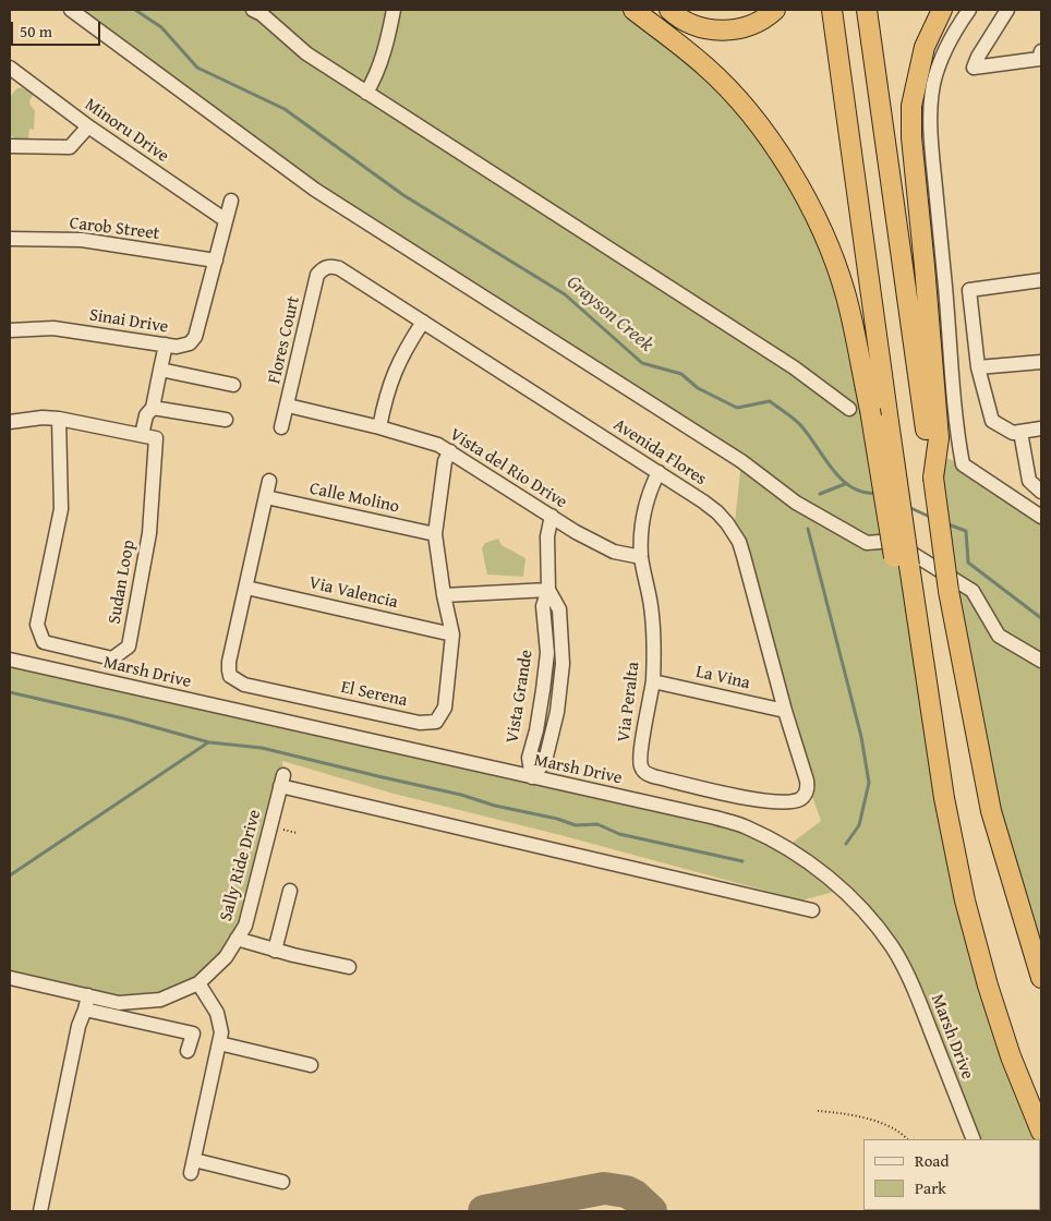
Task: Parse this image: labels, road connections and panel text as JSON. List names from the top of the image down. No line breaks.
{"streets":{"street":["Minoru Drive","Carob Street","Sinai Drive","Flores Court","Avenida Flores","Vista del Rio Drive","Calle Molino","Sudan Loop","Via Valencia","Marsh Drive","La Vina","El Serena","Vista Grande","Via Peralta","Sally Ride Drive"]},"crossings":[["Minoru Drive","Sinai Drive"],["Carob Street","Sinai Drive"],["Flores Court","Avenida Flores"],["Flores Court","Vista del Rio Drive"],["Avenida Flores","La Vina"],["Avenida Flores","Via Peralta"],["Vista del Rio Drive","El Serena"],["Vista del Rio Drive","Vista Grande"],["Vista del Rio Drive","Via Peralta"],["Calle Molino","El Serena"],["Via Valencia","El Serena"],["Marsh Drive","Vista Grande"],["La Vina","Via Peralta"]],"water":["Grayson Creek"],"legend":["Road","Park"],"scale_bar":"50 m"}
